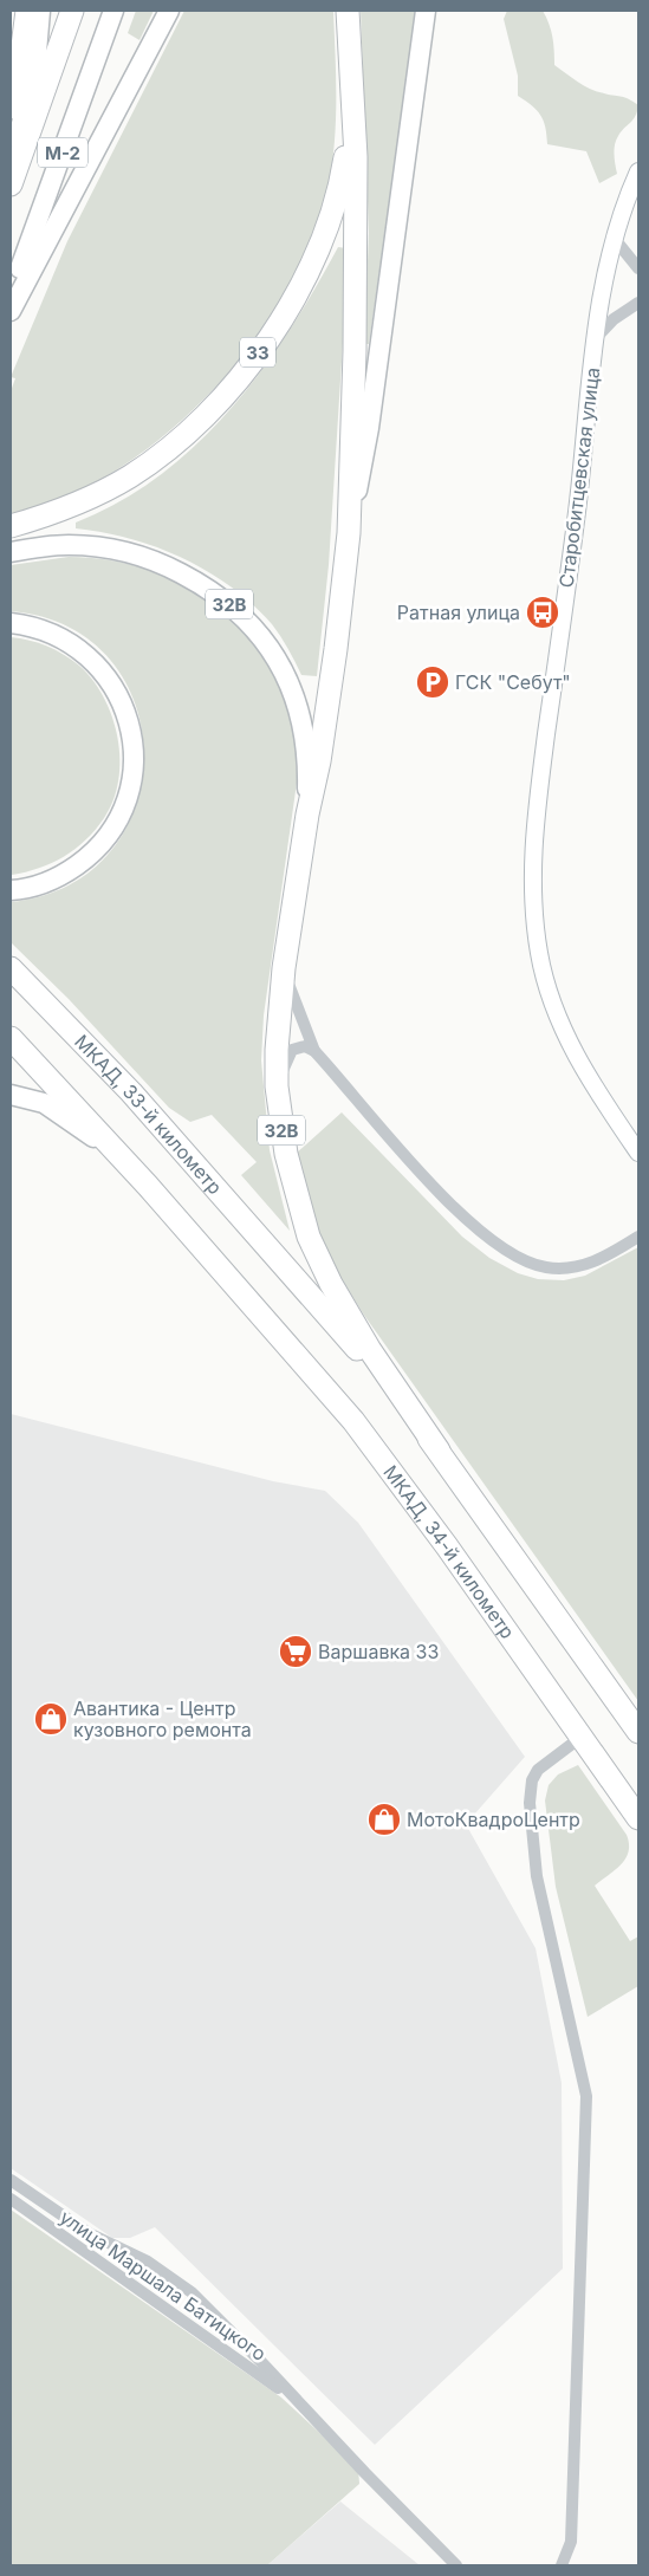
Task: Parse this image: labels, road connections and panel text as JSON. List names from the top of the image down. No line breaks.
{"streets":{"highway":["М-2","33","32B","МКАД, 33-й километр","МКАД, 34-й километр"],"street":["Старобитцевская улица","улица Маршала Батицкого"]},"crossings":[["33","32B"],["32B","МКАД, 33-й километр"]],"places":{"bus stop":["Ратная улица"],"parking":["ГСК \"Себут\""],"supermarket":["Варшавка 33"],"shop":["Авантика - Центр кузовного ремонта","МотоКвадроЦентр"]}}
